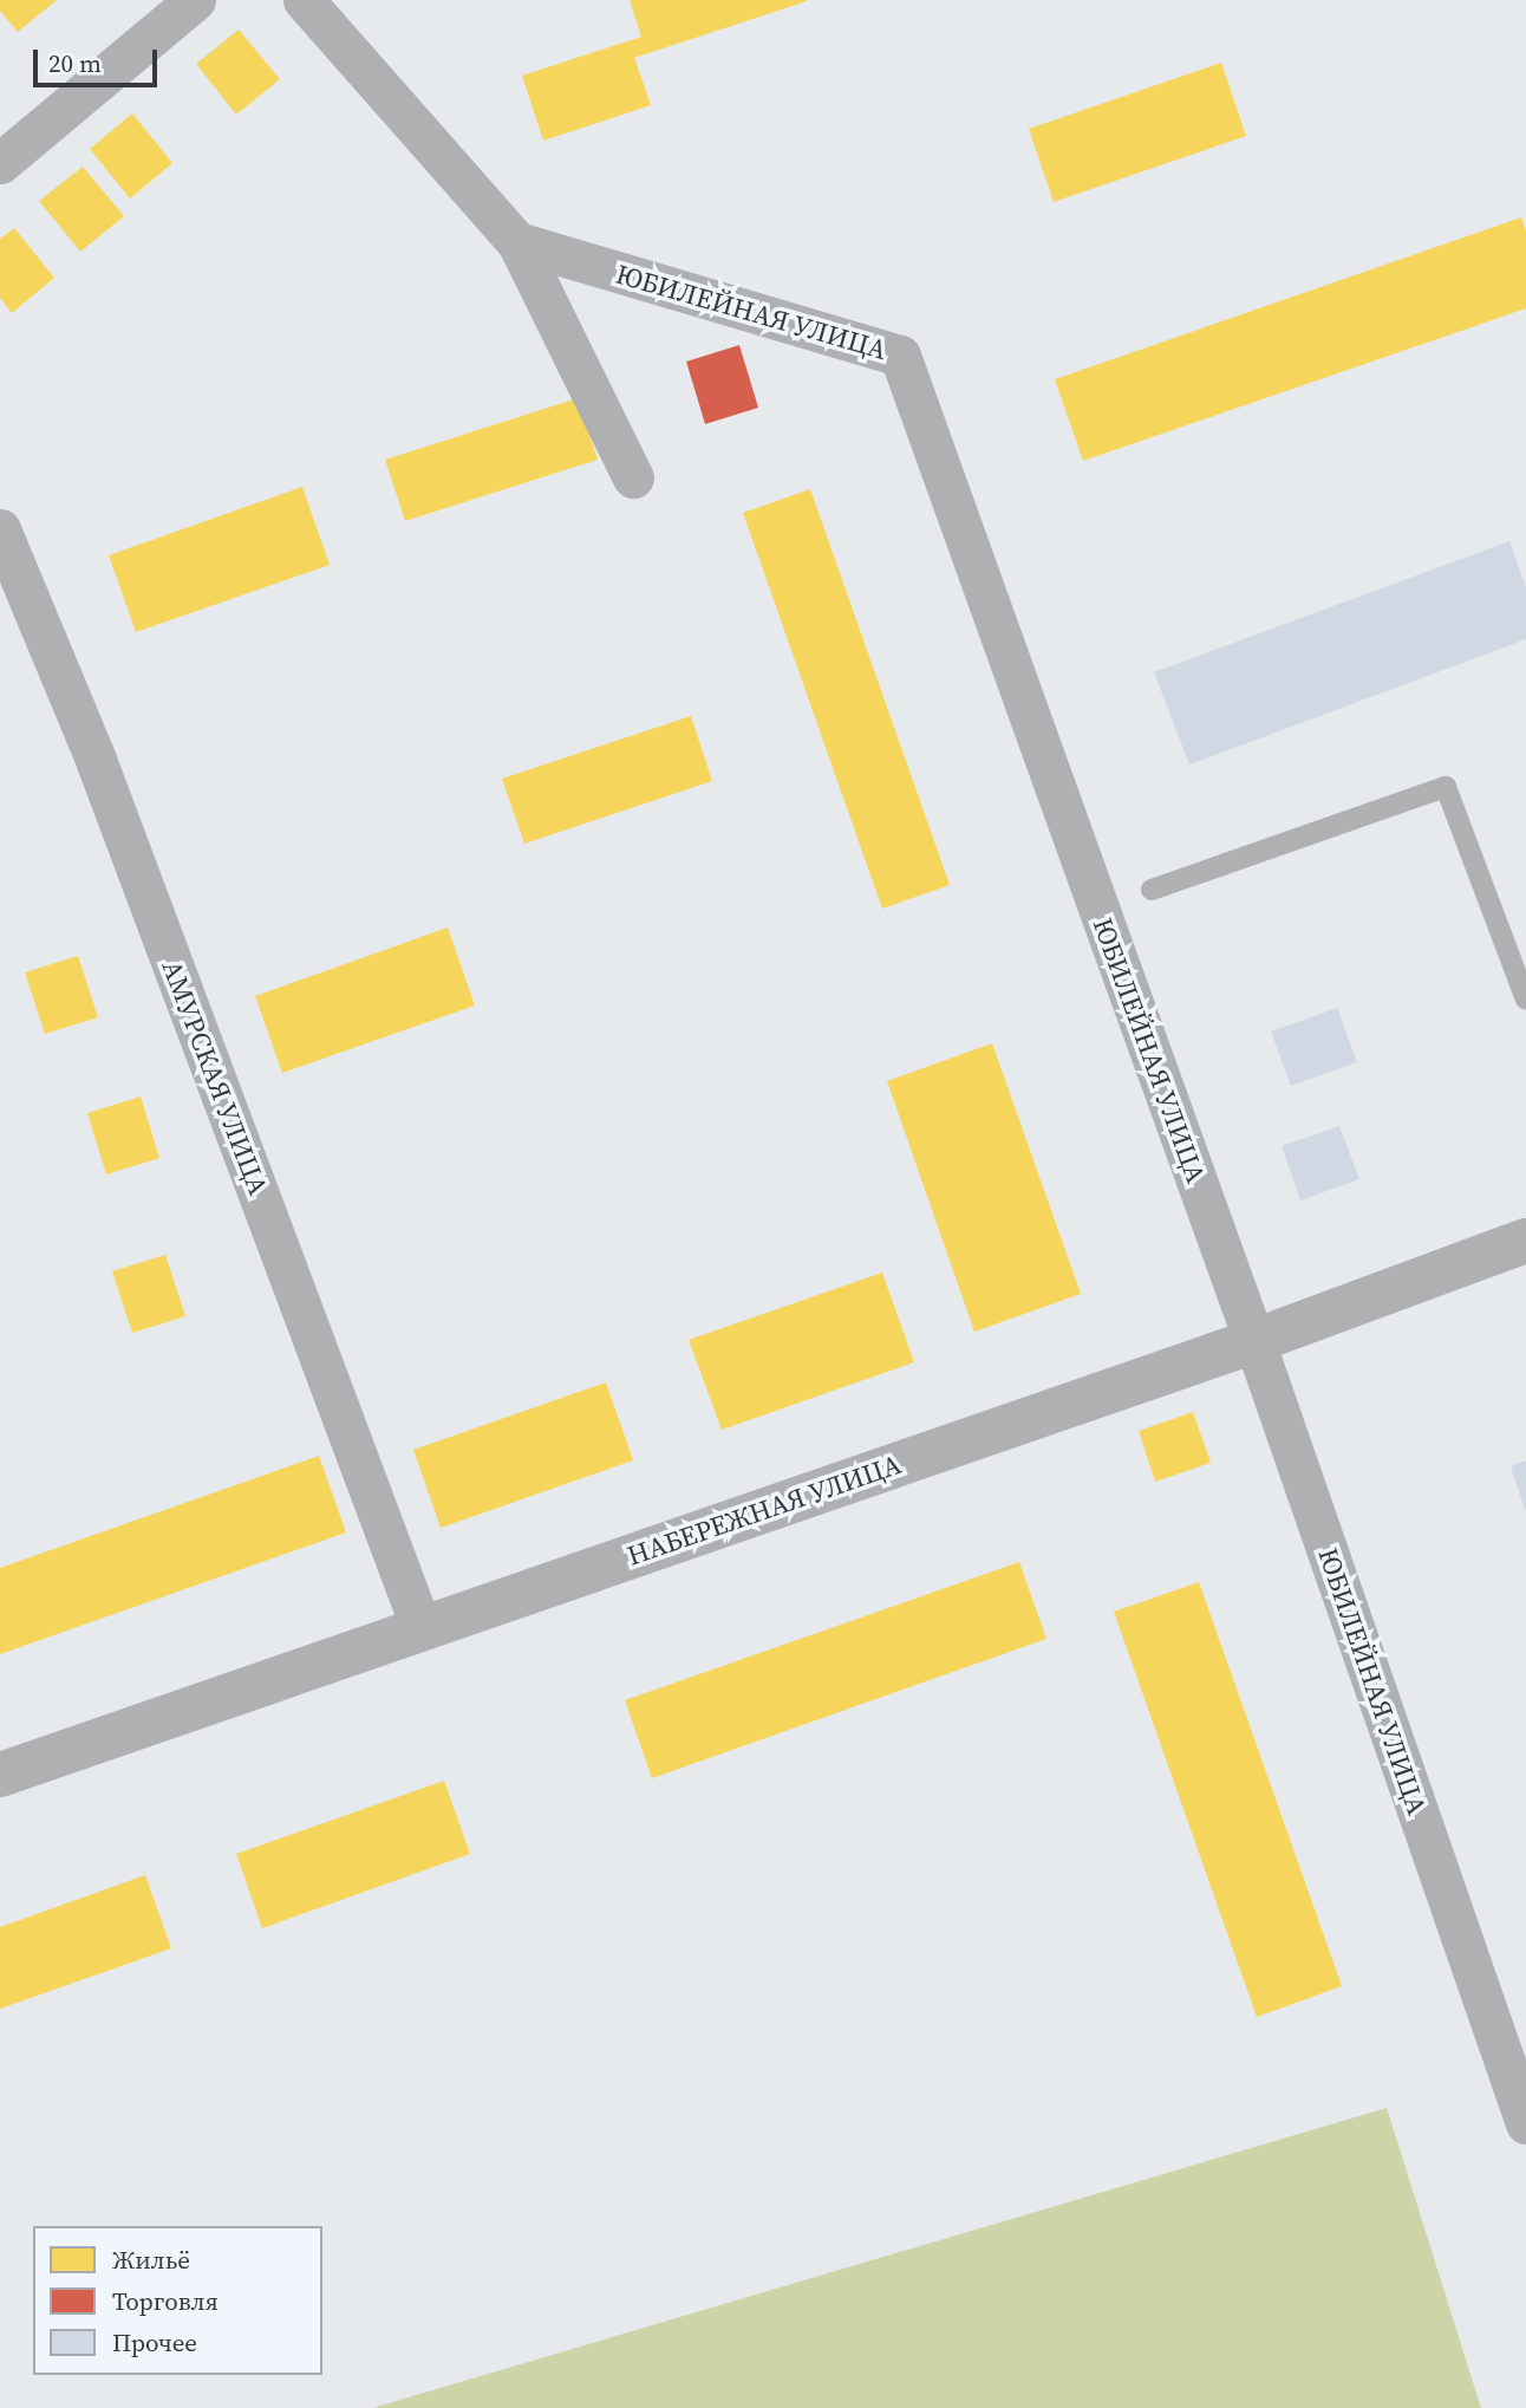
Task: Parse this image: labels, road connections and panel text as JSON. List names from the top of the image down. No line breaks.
{"streets":{"street":["ЮБИЛЕЙНАЯ УЛИЦА","АМУРСКАЯ УЛИЦА","НАБЕРЕЖНАЯ УЛИЦА"]},"crossings":[["ЮБИЛЕЙНАЯ УЛИЦА","НАБЕРЕЖНАЯ УЛИЦА"],["АМУРСКАЯ УЛИЦА","НАБЕРЕЖНАЯ УЛИЦА"]],"legend":["Жильё","Торговля","Прочее"],"scale_bar":"20 m"}
